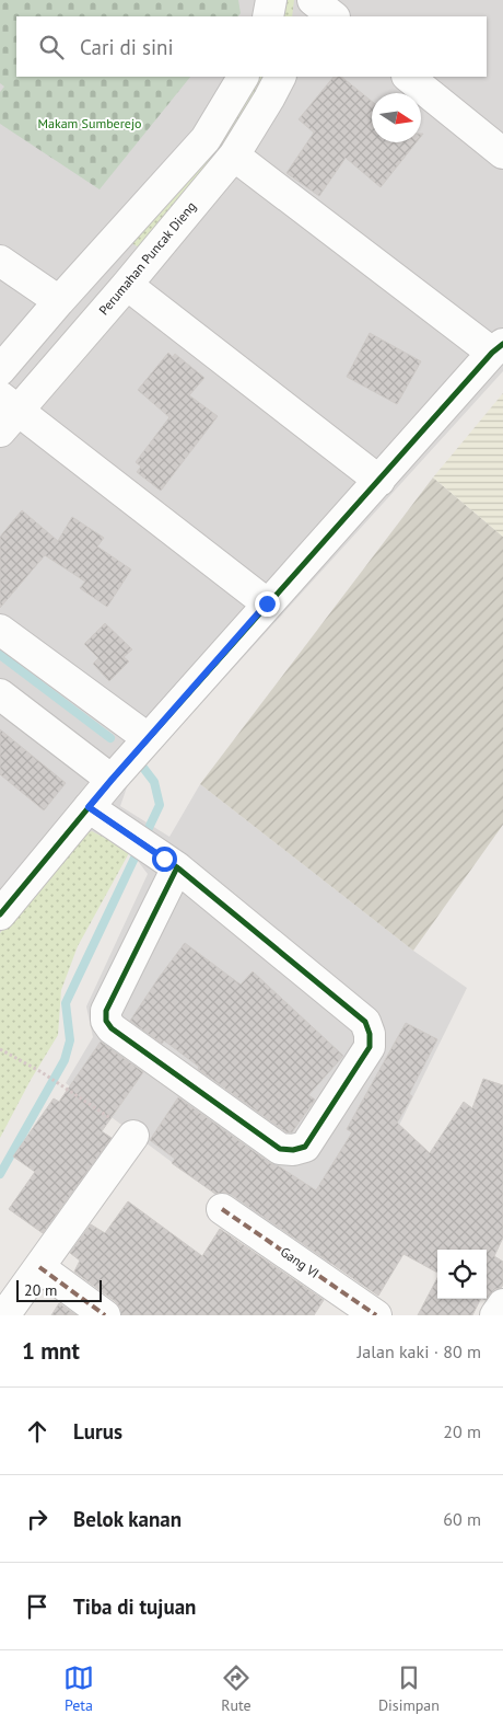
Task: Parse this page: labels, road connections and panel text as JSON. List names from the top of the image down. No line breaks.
{"streets":{"street":["Perumahan Puncak Dieng","Gang VI"]},"parks":["Makam Sumberejo"],"scale_bar":"20 m","north":"right","page":{"search":"Cari di sini","scale":"20 m","heading":["1 mnt","Jalan kaki · 80 m"],"list":[["Lurus","20 m"],["Belok kanan","60 m"],"Tiba di tujuan"],"nav":["Peta","Rute","Disimpan"]}}
